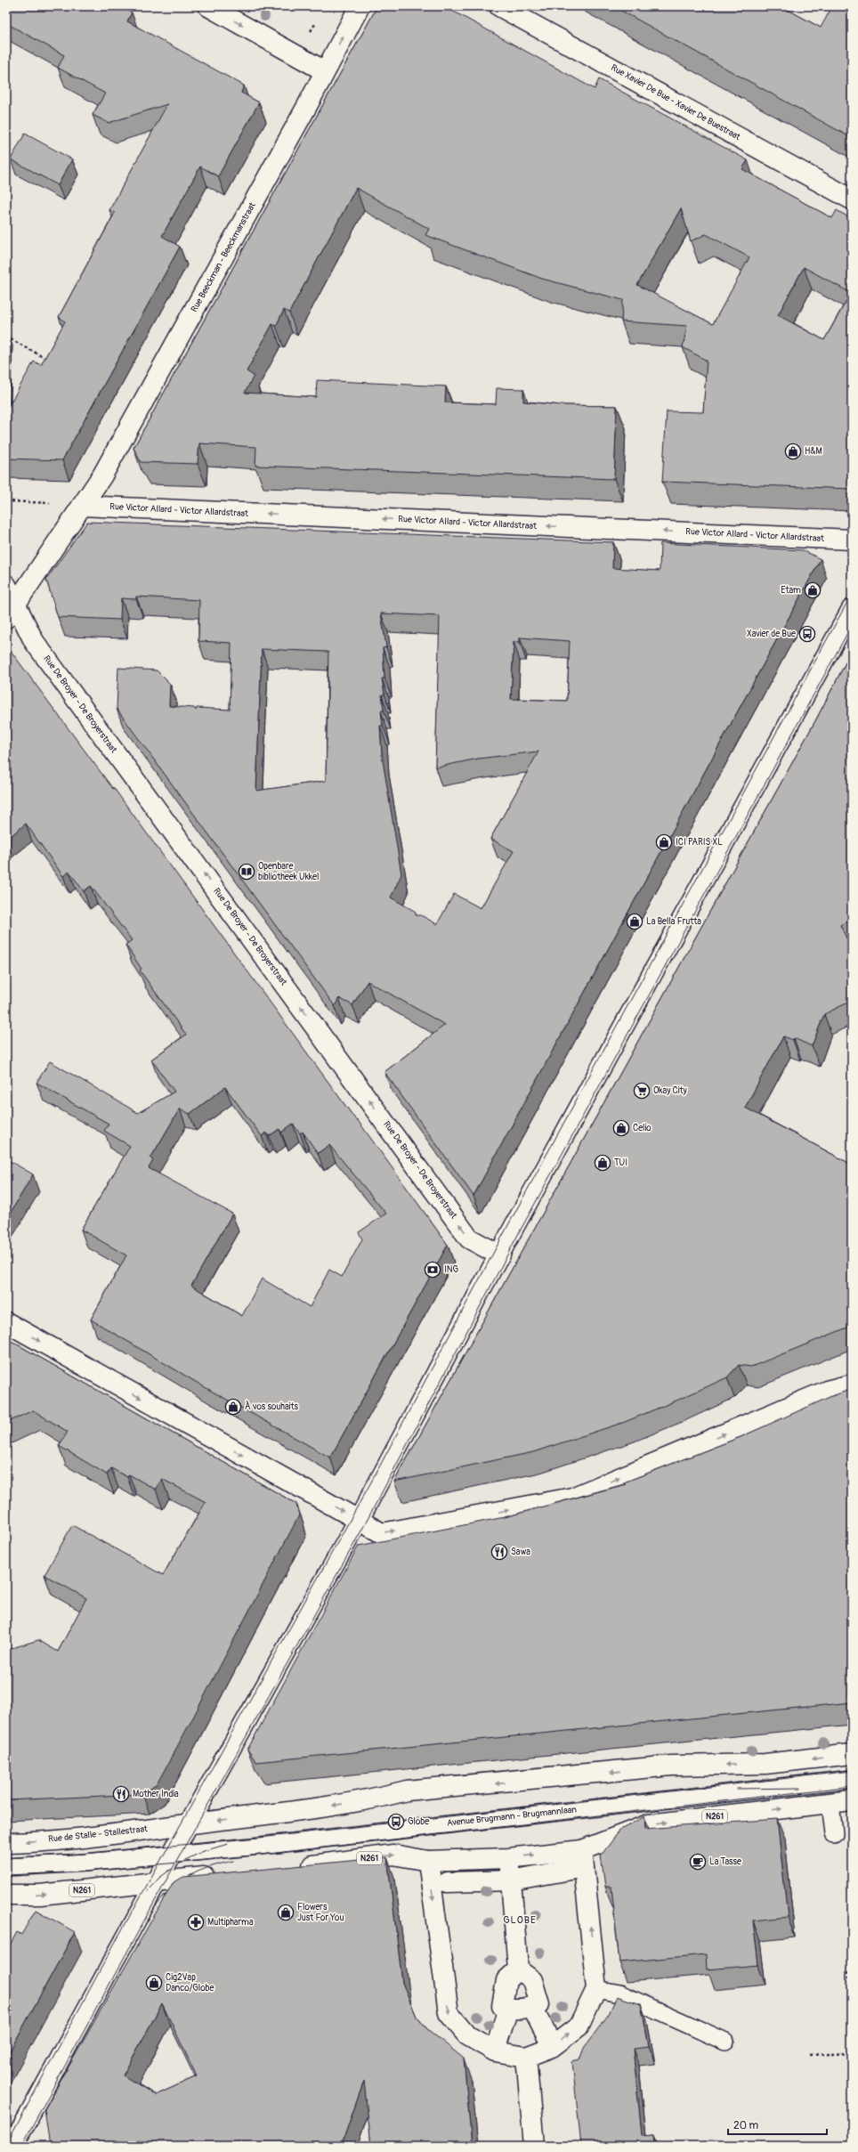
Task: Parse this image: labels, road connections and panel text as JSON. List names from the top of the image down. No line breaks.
{"streets":{"street":["Rue Xavier De Bue - Xavier De Buestraat","Rue Beeckman - Beeckmanstraat","Rue Victor Allard - Victor Allardstraat","Rue De Broyer - De Broyerstraat","N261","Rue de Stalle - Stallestraat"],"lane":["Avenue Brugmann - Brugmannlaan"]},"crossings":[["Rue Beeckman - Beeckmanstraat","Rue Victor Allard - Victor Allardstraat"],["Rue Beeckman - Beeckmanstraat","Rue De Broyer - De Broyerstraat"]],"one_way":["Rue Victor Allard - Victor Allardstraat","Rue De Broyer - De Broyerstraat"],"districts":["GLOBE"],"places":{"shop":["H&M","Etam","ICI PARIS XL","La Bella Frutta","Celio","TUI","À vos souhaits","Flowers Just For You","Cig2Vap Danco/Globe"],"bus stop":["Xavier de Bue","Globe"],"library":["Openbare bibliotheek Ukkel"],"supermarket":["Okay City"],"bank":["ING"],"restaurant":["Sawa","Mother India"],"cafe":["La Tasse"],"pharmacy":["Multipharma"]},"scale_bar":"20 m"}
